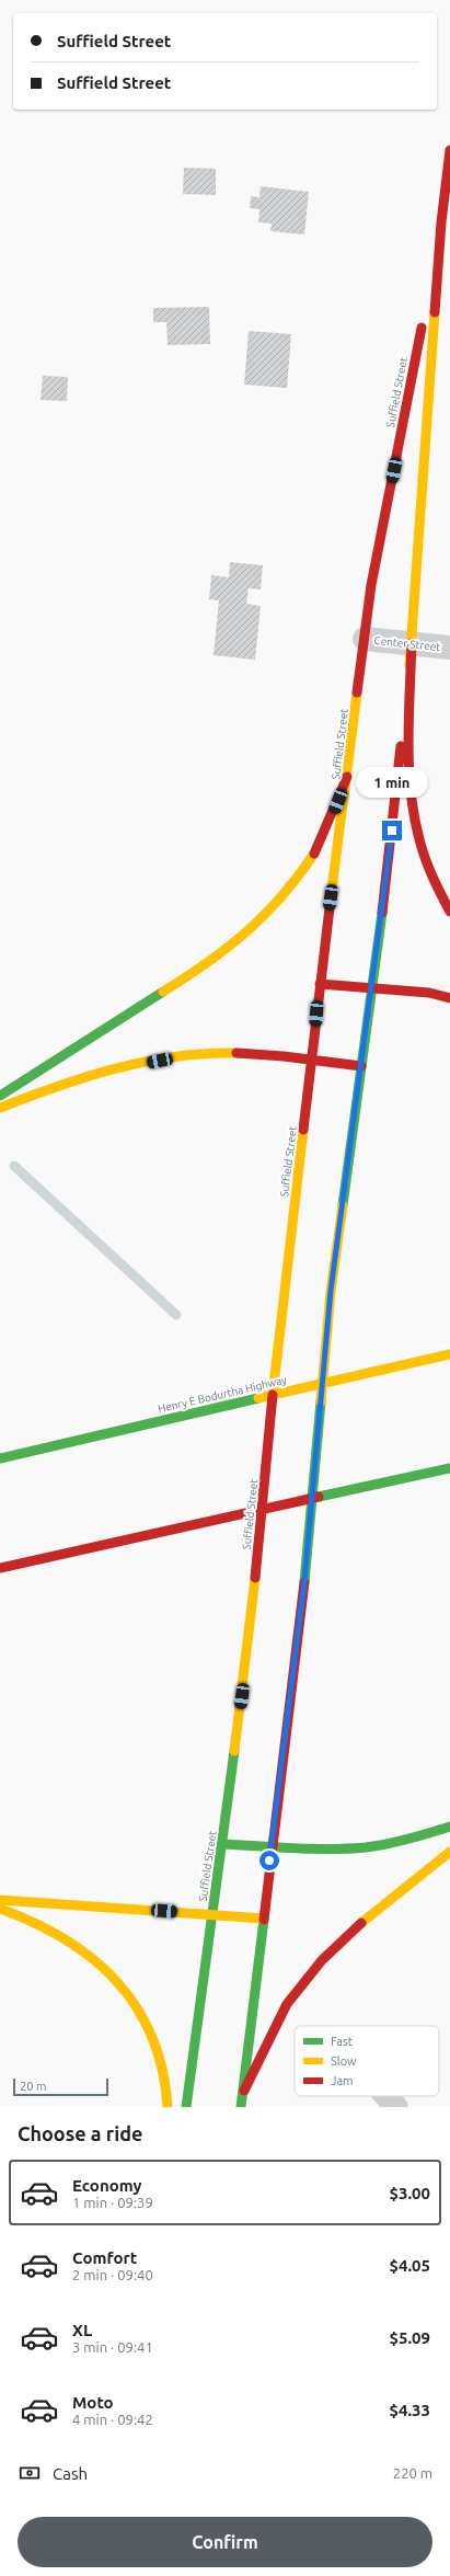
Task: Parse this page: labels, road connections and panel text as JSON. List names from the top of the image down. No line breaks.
{"streets":{"main road":["Suffield Street","Henry E Bodurtha Highway"],"street":["Center Street"]},"crossings":[["Suffield Street","Center Street"]],"legend":["Fast","Slow","Jam"],"scale_bar":"20 m","page":{"banner":["Suffield Street","Suffield Street"],"bubble":"1 min","scale":"20 m","heading":"Choose a ride","list":[{"name":"Economy","note":"1 min · 09:39","value":"$3.00"},{"name":"Comfort","note":"2 min · 09:40","value":"$4.05"},{"name":"XL","note":"3 min · 09:41","value":"$5.09"},{"name":"Moto","note":"4 min · 09:42","value":"$4.33"}],"pay":["Cash","220 m"],"buttons":"Confirm"}}
